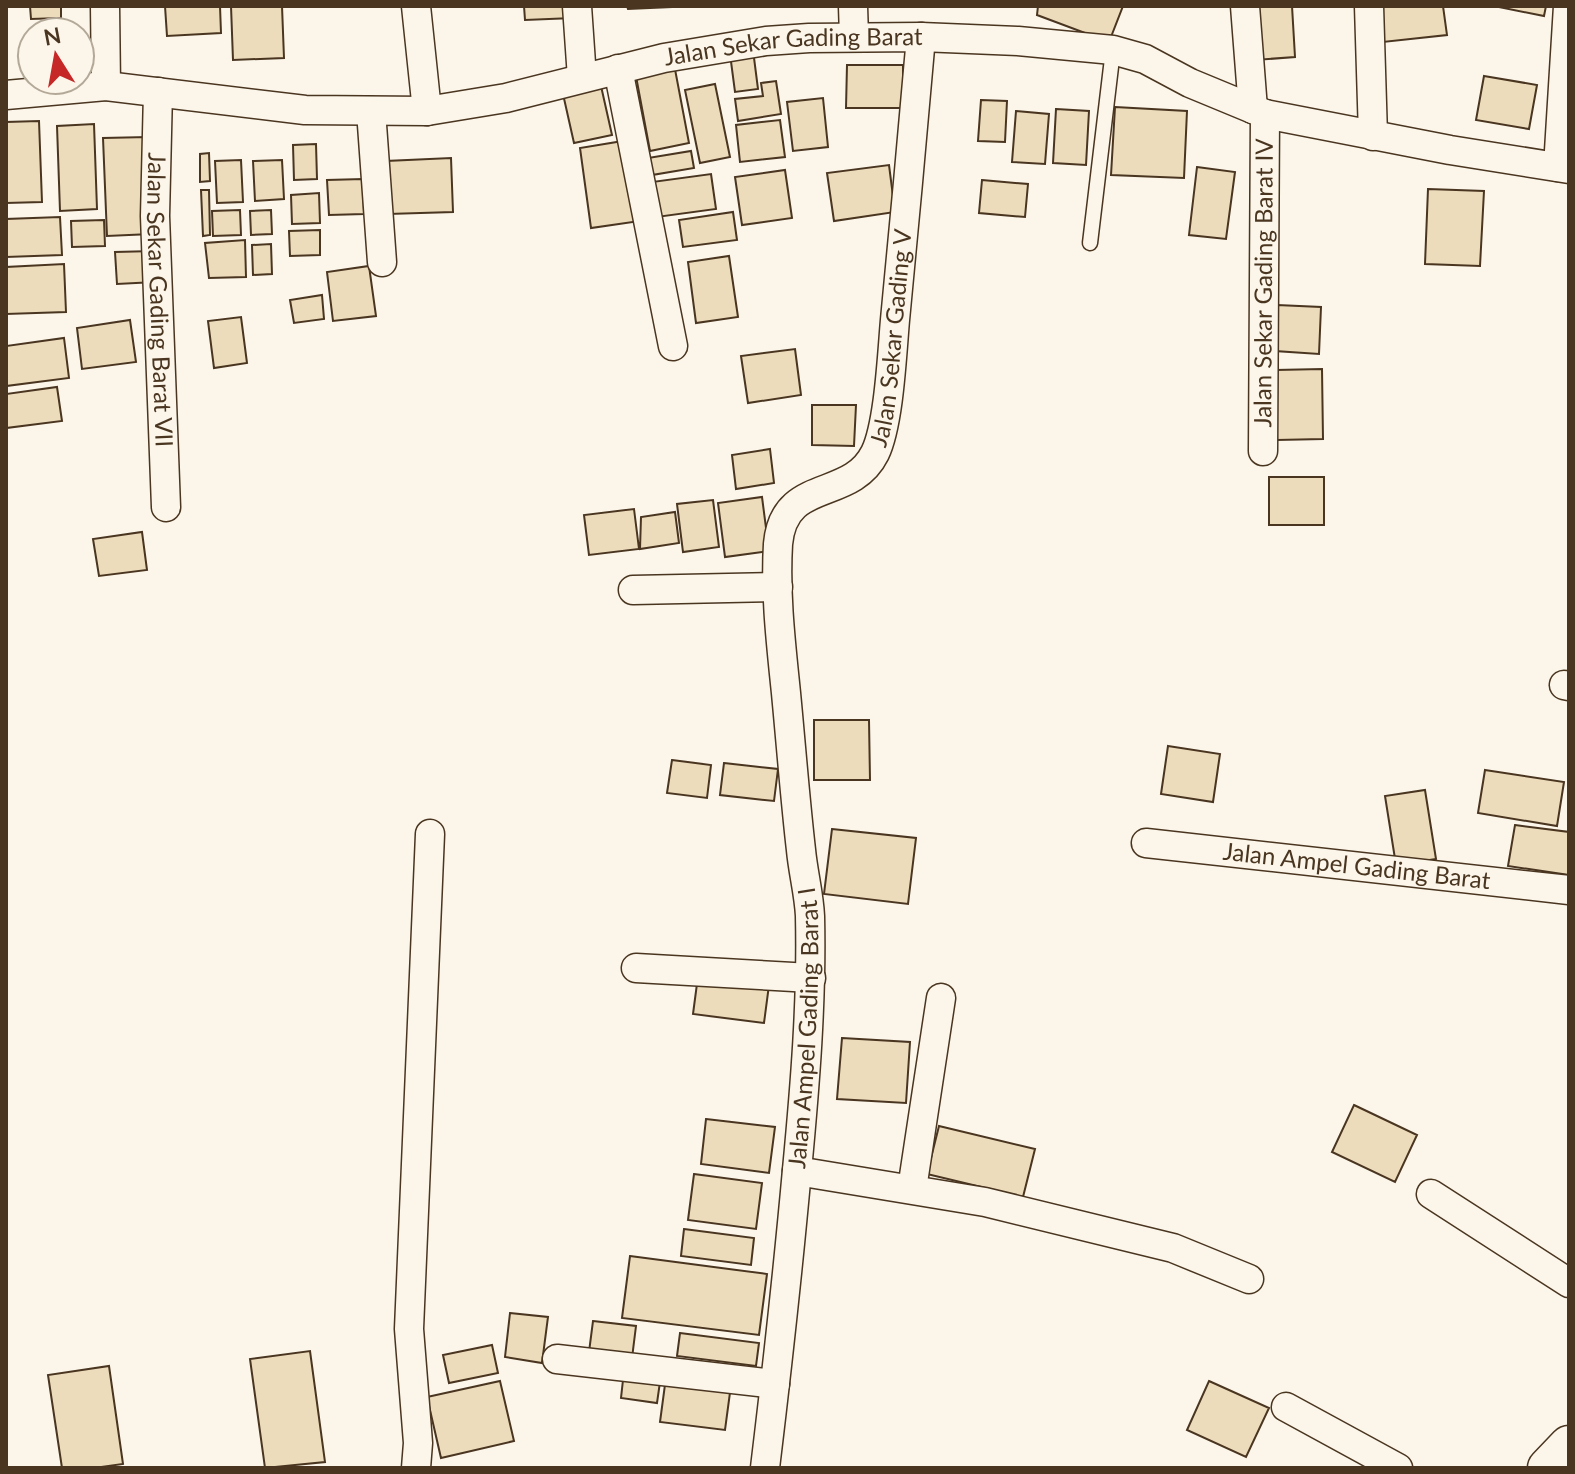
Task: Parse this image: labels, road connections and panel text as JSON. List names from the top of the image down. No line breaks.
{"streets":{"street":["Jalan Sekar Gading Barat","Jalan Sekar Gading Barat IV","Jalan Sekar Gading Barat VII","Jalan Sekar Gading V","Jalan Ampel Gading Barat","Jalan Ampel Gading Barat I"]},"crossings":[["Jalan Sekar Gading Barat","Jalan Sekar Gading Barat IV"],["Jalan Sekar Gading Barat","Jalan Sekar Gading Barat VII"],["Jalan Sekar Gading Barat","Jalan Sekar Gading V"],["Jalan Sekar Gading V","Jalan Ampel Gading Barat I"]],"north":"top"}
